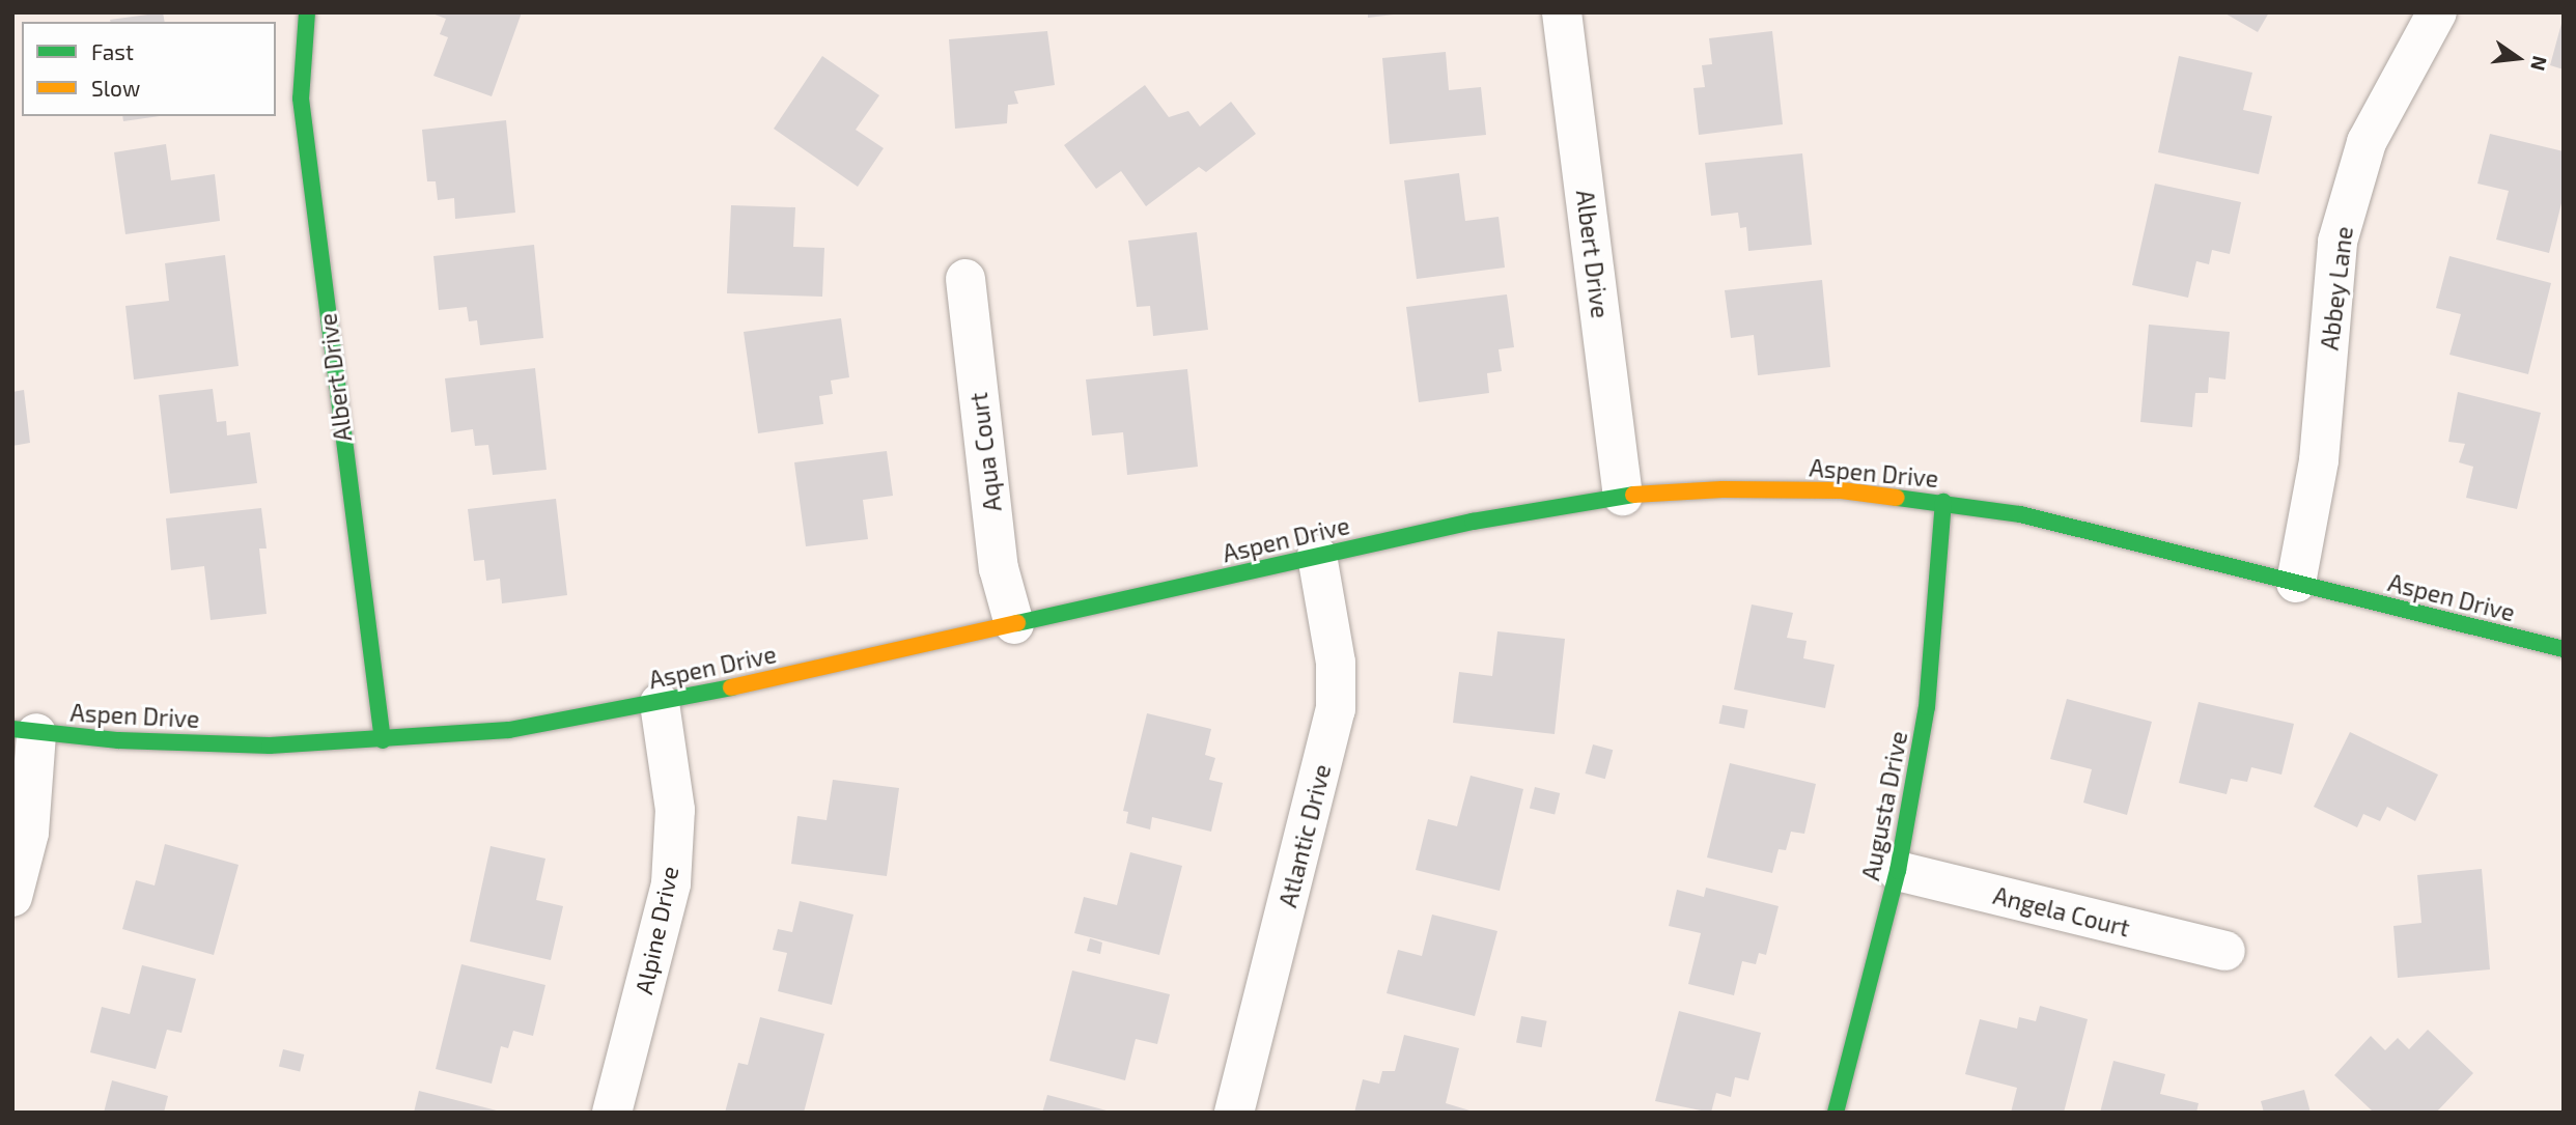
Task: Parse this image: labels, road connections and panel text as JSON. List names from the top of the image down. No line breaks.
{"streets":{"street":["Albert Drive","Abbey Lane","Aqua Court","Aspen Drive","Augusta Drive","Atlantic Drive","Angela Court","Alpine Drive"]},"crossings":[["Albert Drive","Aspen Drive"],["Abbey Lane","Aspen Drive"],["Aqua Court","Aspen Drive"],["Aspen Drive","Augusta Drive"],["Aspen Drive","Atlantic Drive"],["Aspen Drive","Alpine Drive"],["Augusta Drive","Angela Court"]],"legend":["Fast","Slow"],"north":"right"}
